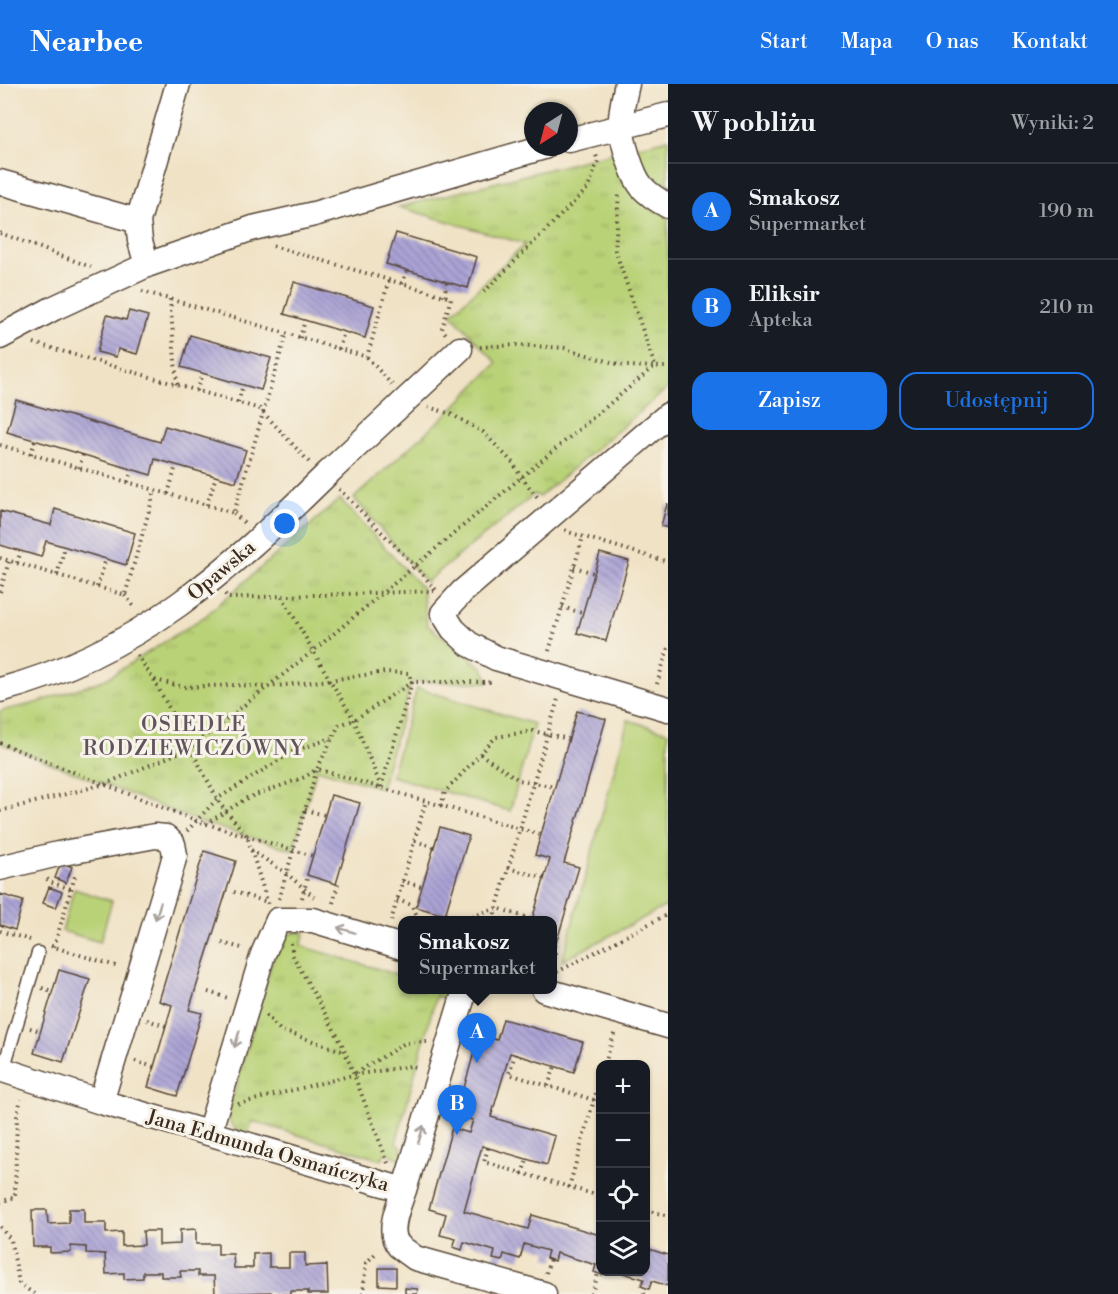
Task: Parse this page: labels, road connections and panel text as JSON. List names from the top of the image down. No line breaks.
{"streets":{"street":["Opawska","Jana Edmunda Osmańczyka"]},"districts":["OSIEDLE RODZIEWICZÓWNY"],"north":"bottom left","page":{"header":"Nearbee","nav":["Start","Mapa","O nas","Kontakt"],"heading":["W pobliżu","Wyniki: 2"],"list":[{"mark":"A","name":"Smakosz","note":"Supermarket","value":"190 m"},{"mark":"B","name":"Eliksir","note":"Apteka","value":"210 m"}],"buttons":["Zapisz","Udostępnij"],"popup":["Smakosz","Supermarket"],"pins":["A","B"],"map_buttons":["+","−"]}}
